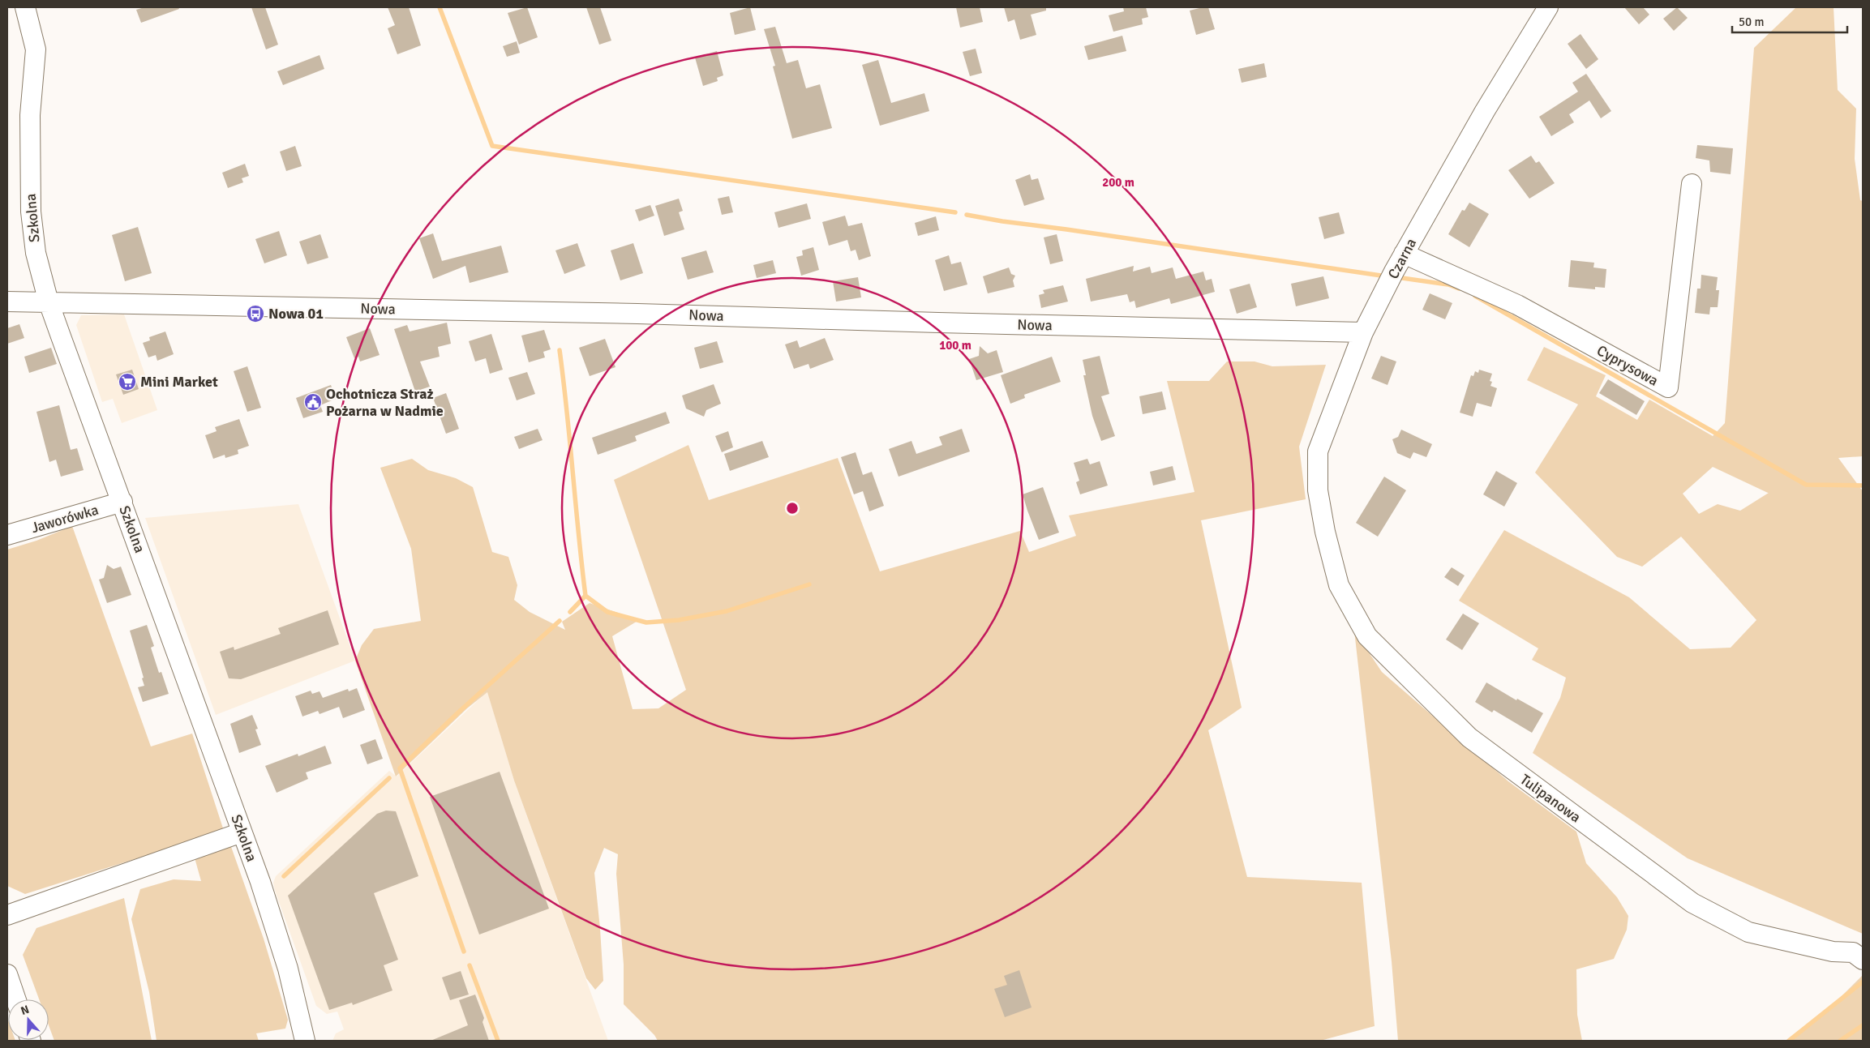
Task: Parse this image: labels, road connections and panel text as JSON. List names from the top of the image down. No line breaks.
{"streets":{"street":["Szkolna","Czarna","Nowa","Cyprysowa","Jaworówka","Tulipanowa"]},"crossings":[["Szkolna","Nowa"],["Szkolna","Jaworówka"],["Czarna","Nowa"],["Czarna","Cyprysowa"],["Czarna","Tulipanowa"]],"places":{"bus stop":["Nowa 01"],"supermarket":["Mini Market"],"public building":["Ochotnicza Straż Pożarna w Nadmie"]},"scale_bar":"50 m","north":"top","rings":["200 m","100 m"]}
